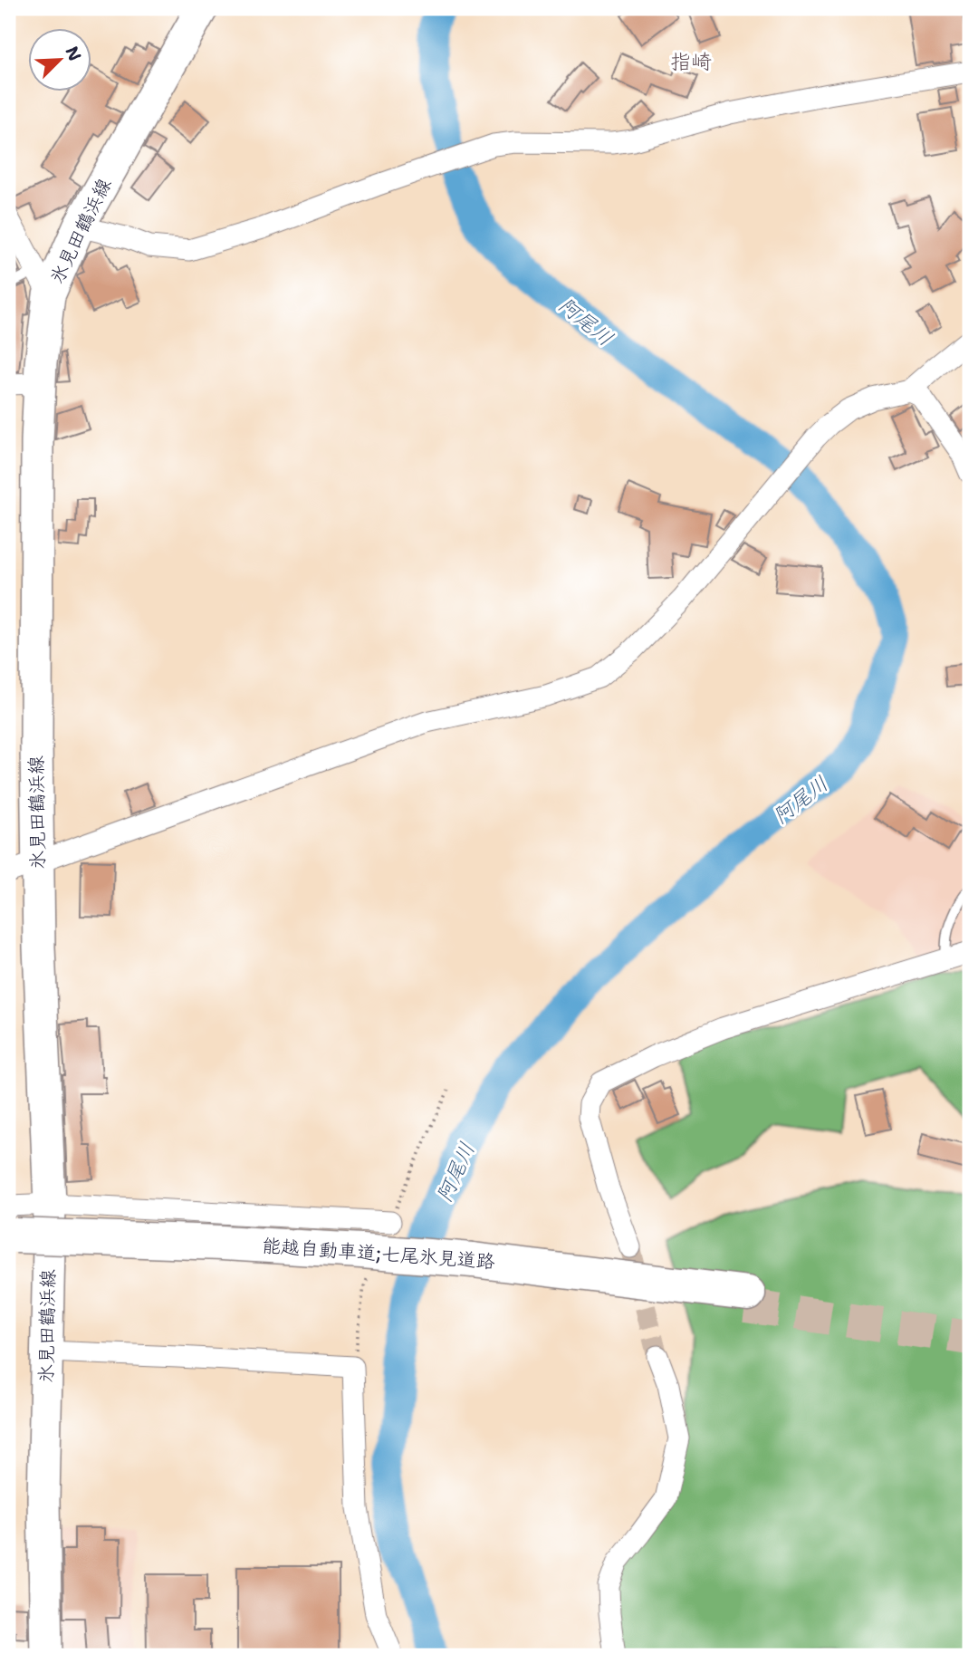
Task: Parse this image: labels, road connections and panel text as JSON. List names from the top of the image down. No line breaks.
{"streets":{"highway":["能越自動車道;七尾氷見道路"],"main road":["氷見田鶴浜線"]},"districts":["指崎"],"water":["阿尾川"],"north":"top right"}
